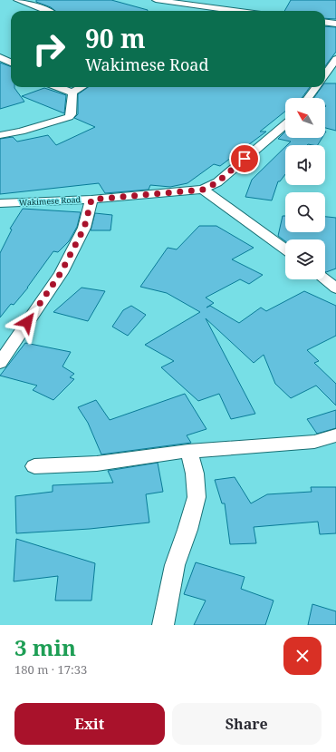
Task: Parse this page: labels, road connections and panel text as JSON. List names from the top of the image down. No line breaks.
{"streets":{"street":["Wakimese Road"]},"north":"top left","page":{"turn":["90 m","Wakimese Road"],"heading":["3 min","180 m · 17:33"],"buttons":["Exit","Share"]}}
